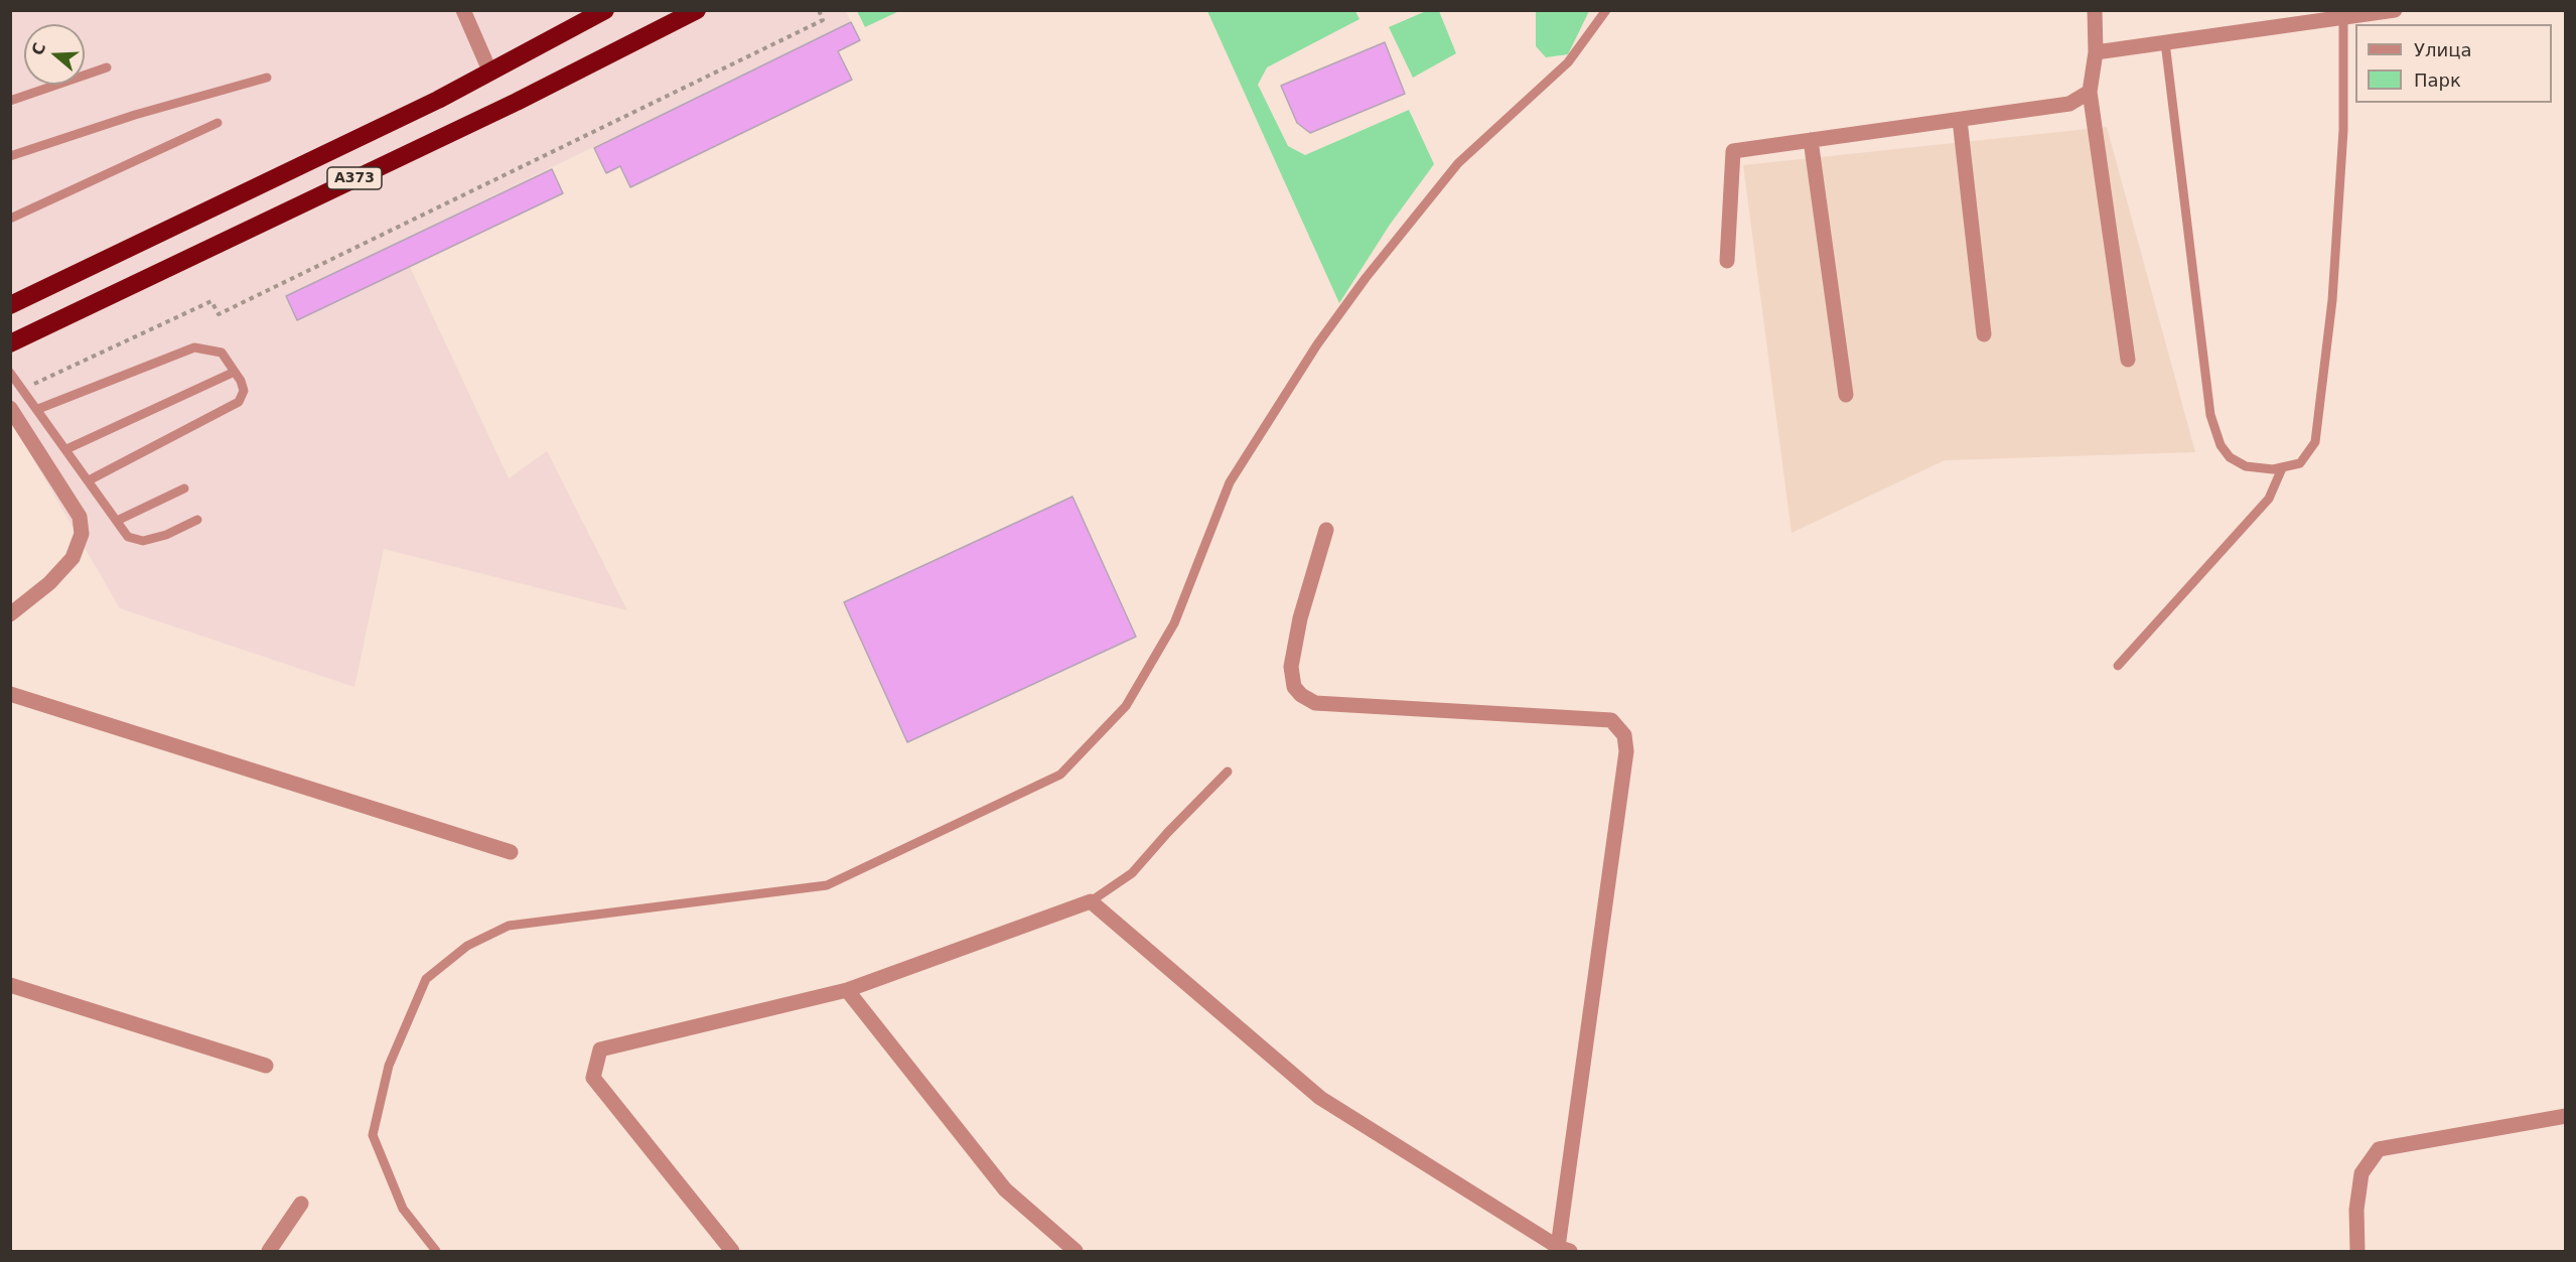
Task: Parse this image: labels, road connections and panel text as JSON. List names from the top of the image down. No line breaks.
{"streets":{"highway":["A373"]},"legend":["Улица","Парк"],"north":"left"}
